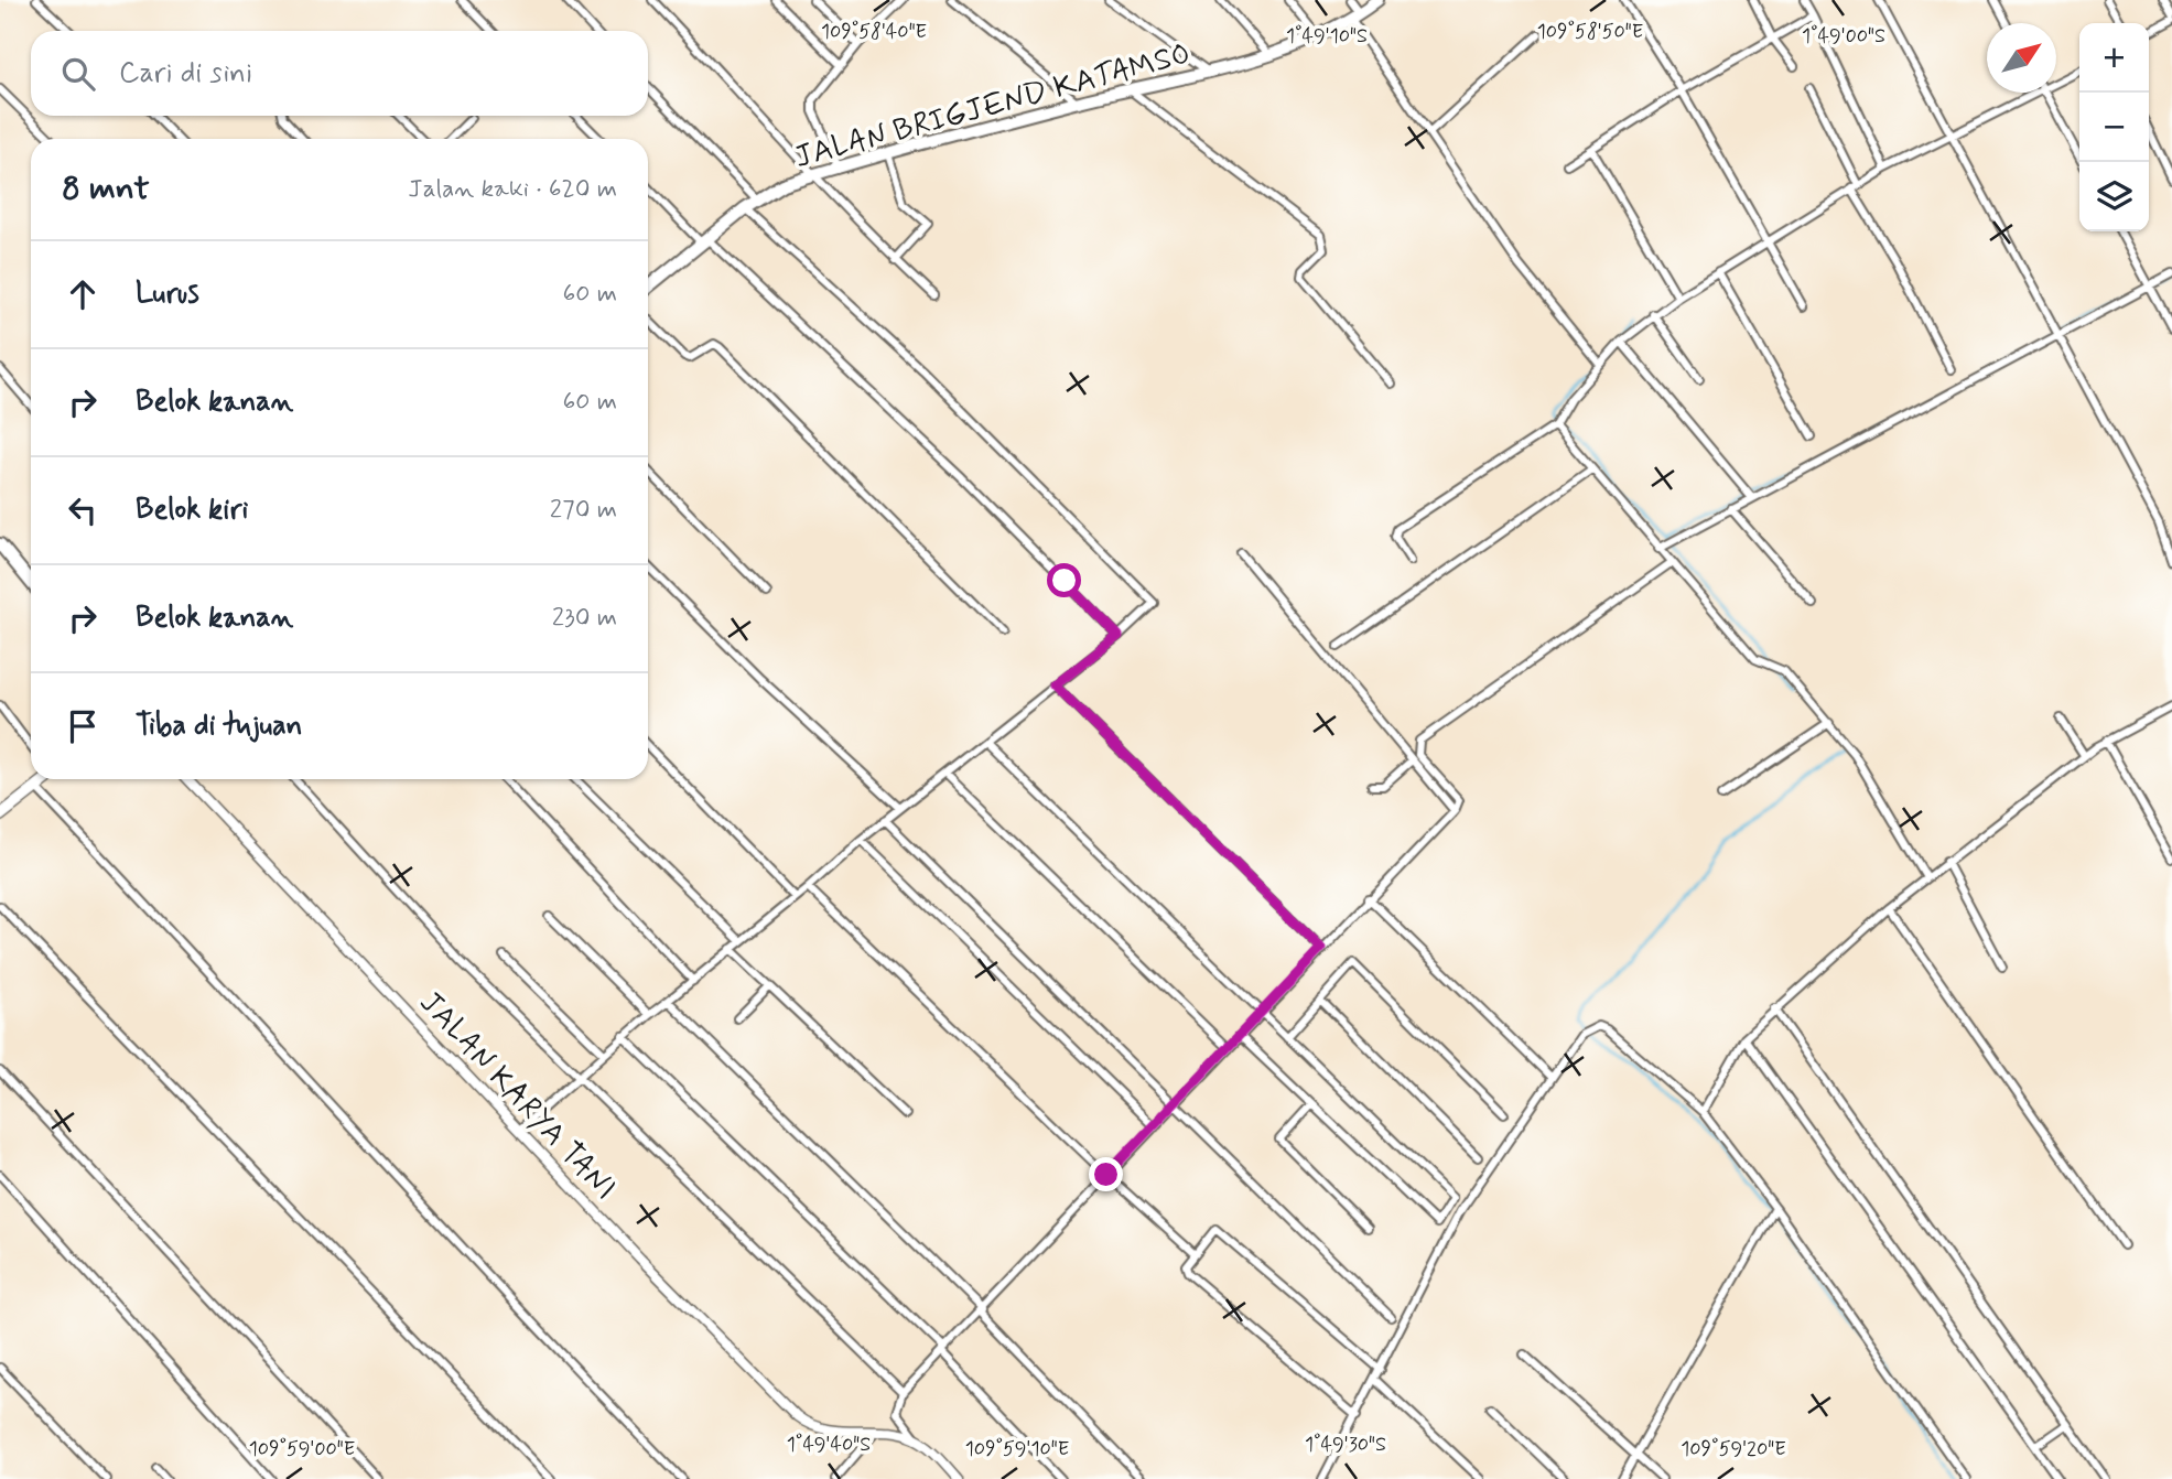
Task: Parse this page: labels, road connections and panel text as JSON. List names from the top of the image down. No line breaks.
{"streets":{"highway":["JALAN BRIGJEND KATAMSO"],"street":["JALAN KARYA TANI"]},"north":"top right","page":{"map_buttons":["+","−"],"search":"Cari di sini","heading":["8 mnt","Jalan kaki · 620 m"],"list":[["Lurus","60 m"],["Belok kanan","60 m"],["Belok kiri","270 m"],["Belok kanan","230 m"],"Tiba di tujuan"]},"coordinates":["109°58'40\"E","109°58'50\"E","1°49'10\"S","1°49'00\"S","1°49'40\"S","1°49'30\"S","109°59'00\"E","109°59'10\"E","109°59'20\"E"]}
